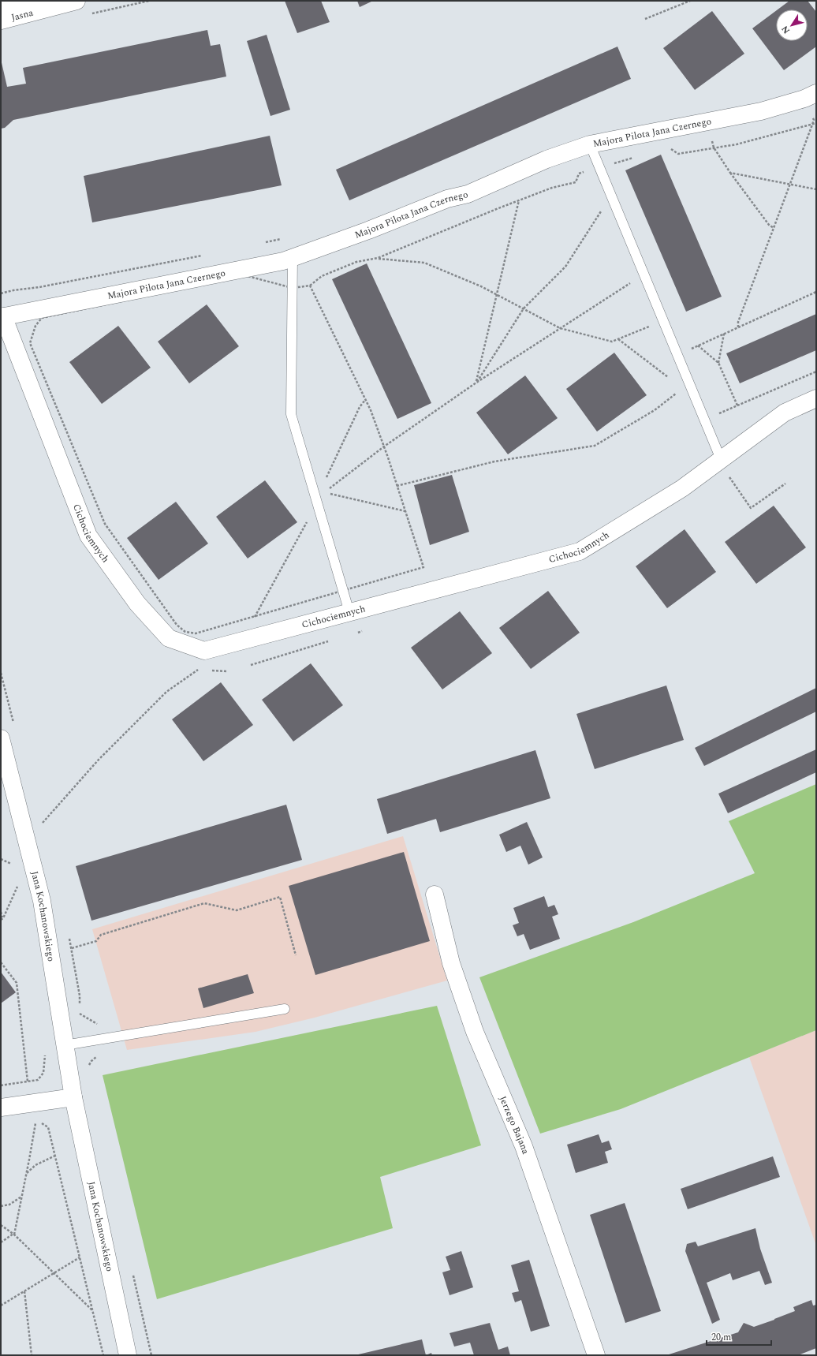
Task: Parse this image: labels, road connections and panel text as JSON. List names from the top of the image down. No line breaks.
{"streets":{"street":["Jasna","Majora Pilota Jana Czernego","Cichociemnych","Jana Kochanowskiego","Jerzego Bajana"]},"crossings":[["Majora Pilota Jana Czernego","Cichociemnych"]],"scale_bar":"20 m","north":"bottom left"}
